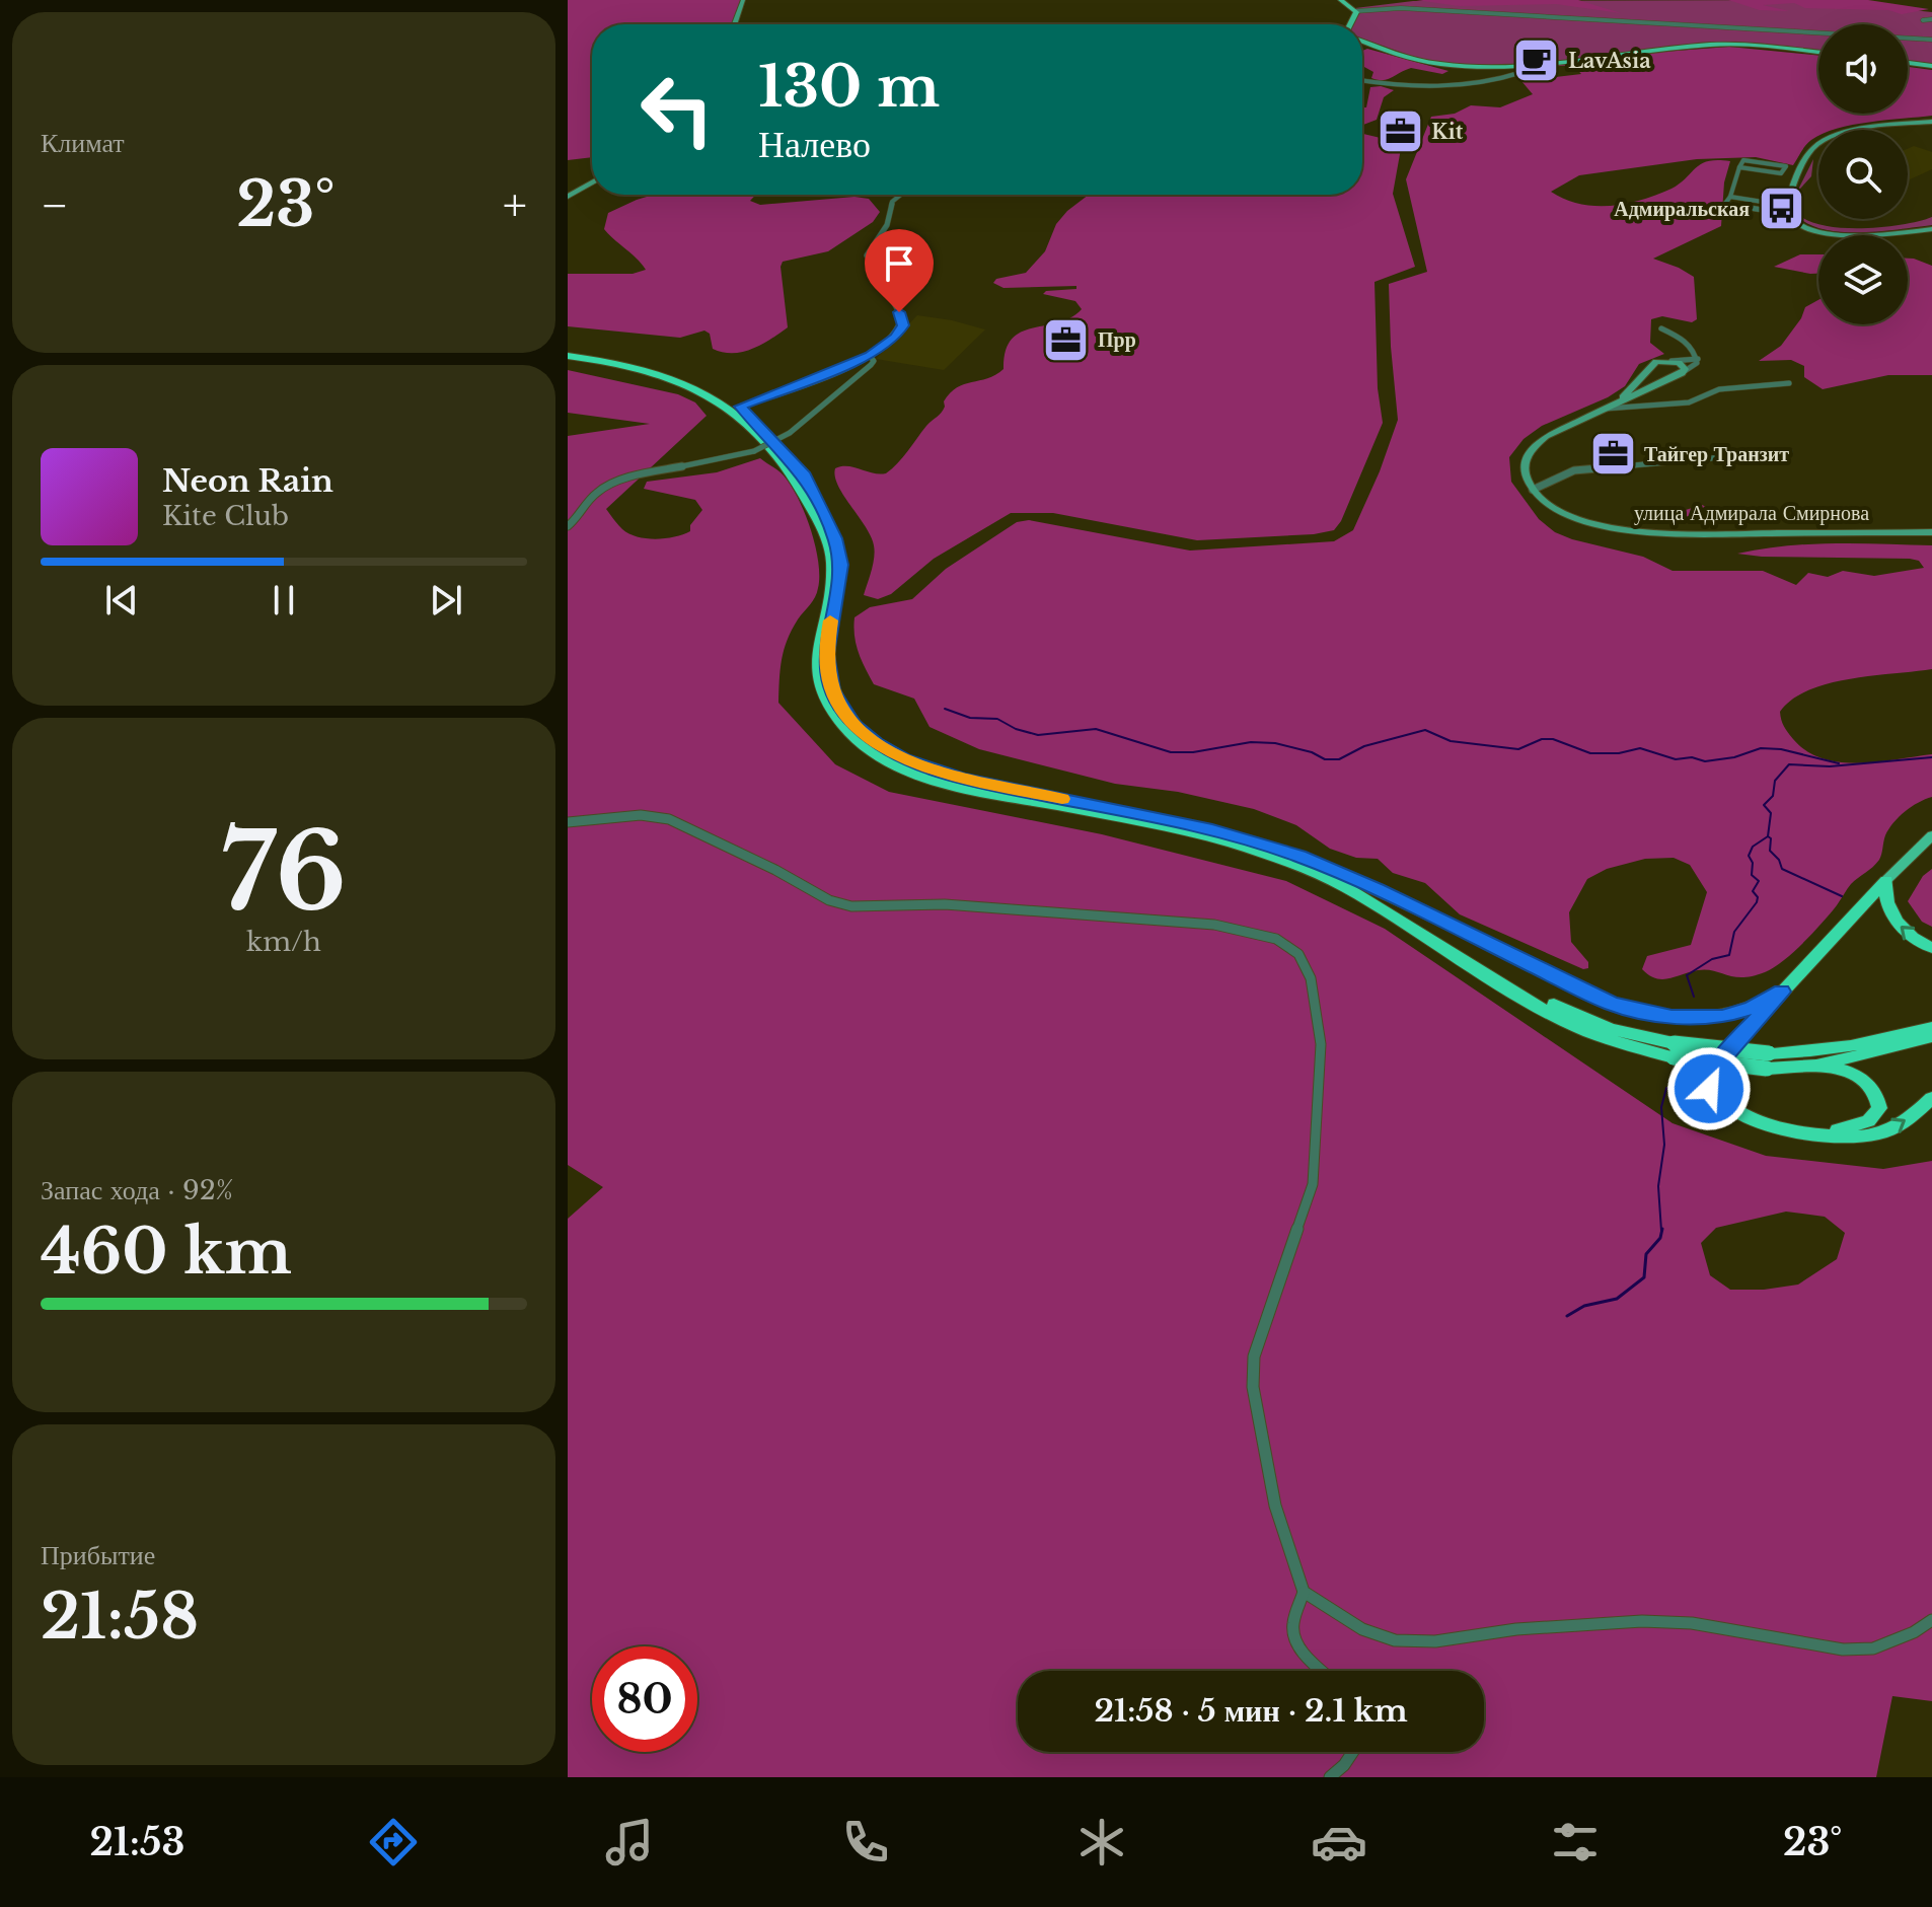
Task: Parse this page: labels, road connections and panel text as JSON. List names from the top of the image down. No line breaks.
{"streets":{"street":["улица Адмирала Смирнова"]},"places":{"cafe":["LavAsia"],"office":["Kit","Прр","Тайгер Транзит"],"bus stop":["Адмиральская"]},"page":{"tile":["Климат",["76","km/h"],["Запас хода · 92%","460 km"],["Прибытие","21:58"]],"turn":["130 m","Налево"],"heat":["−","23°","+"],"song":["Neon Rain","Kite Club"],"limit":"80","trip":"21:58 · 5 мин · 2.1 km","tabs":["21:53","23°"]}}
